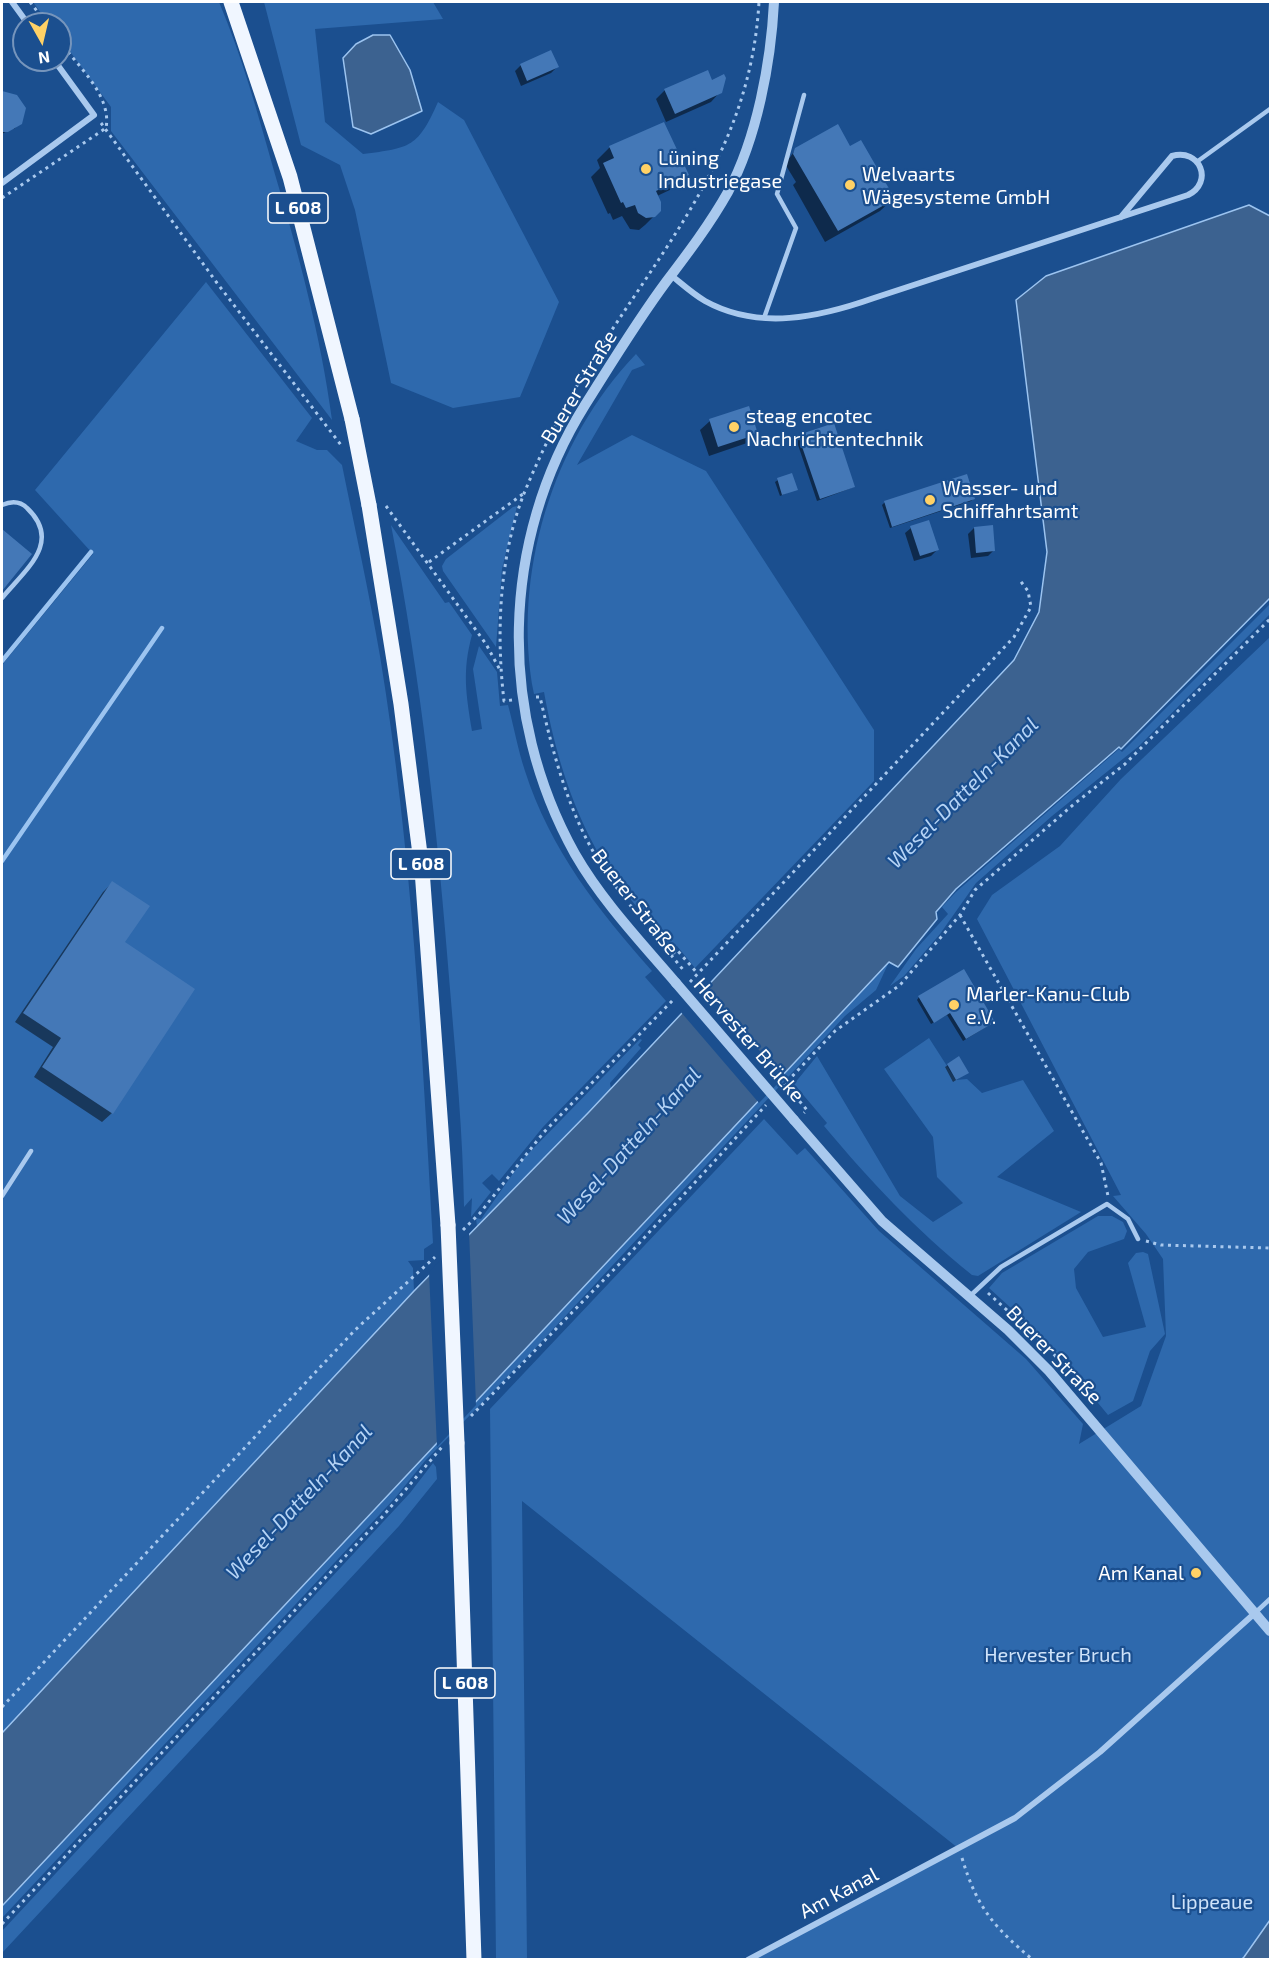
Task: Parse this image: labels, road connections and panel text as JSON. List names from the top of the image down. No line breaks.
{"streets":{"main road":["L 608"],"street":["Buerer Straße","Hervester Brücke","Am Kanal"]},"crossings":[["Buerer Straße","Hervester Brücke"],["Buerer Straße","Am Kanal"]],"water":["Wesel-Datteln-Kanal"],"parks":["Hervester Bruch","Lippeaue"],"places":["Lüning Industriegase","Welvaarts Wägesysteme GmbH","steag encotec Nachrichtentechnik","Wasser- und Schiffahrtsamt","Marler-Kanu-Club e.V.","Am Kanal"],"north":"bottom"}
